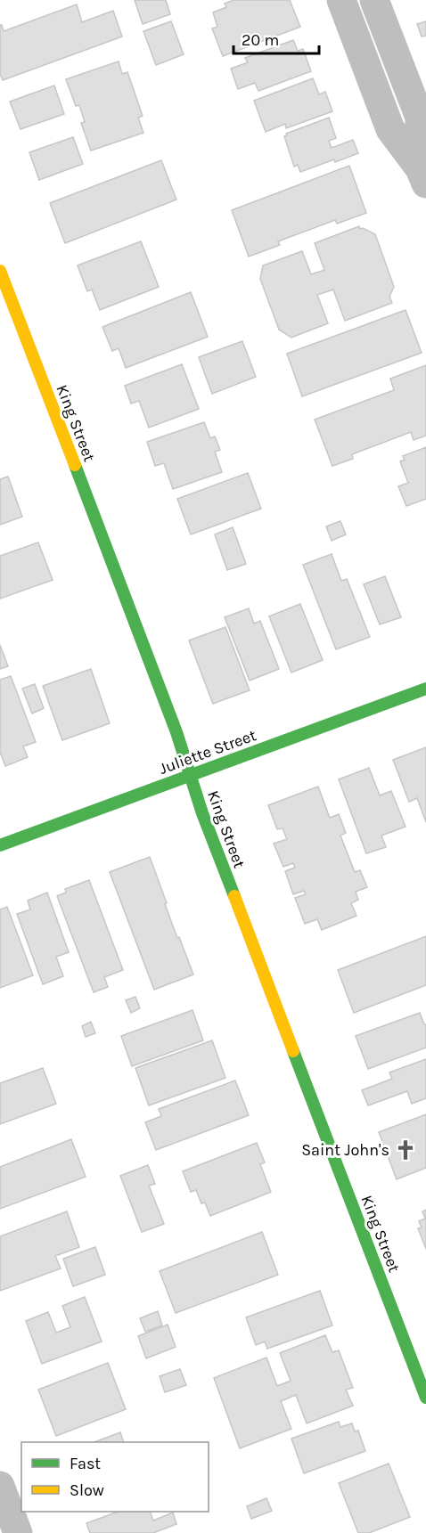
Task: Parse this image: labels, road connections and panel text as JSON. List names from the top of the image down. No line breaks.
{"streets":{"street":["King Street","Juliette Street"]},"crossings":[["King Street","Juliette Street"]],"places":{"church":["Saint John's"]},"legend":["Fast","Slow"],"scale_bar":"20 m"}
